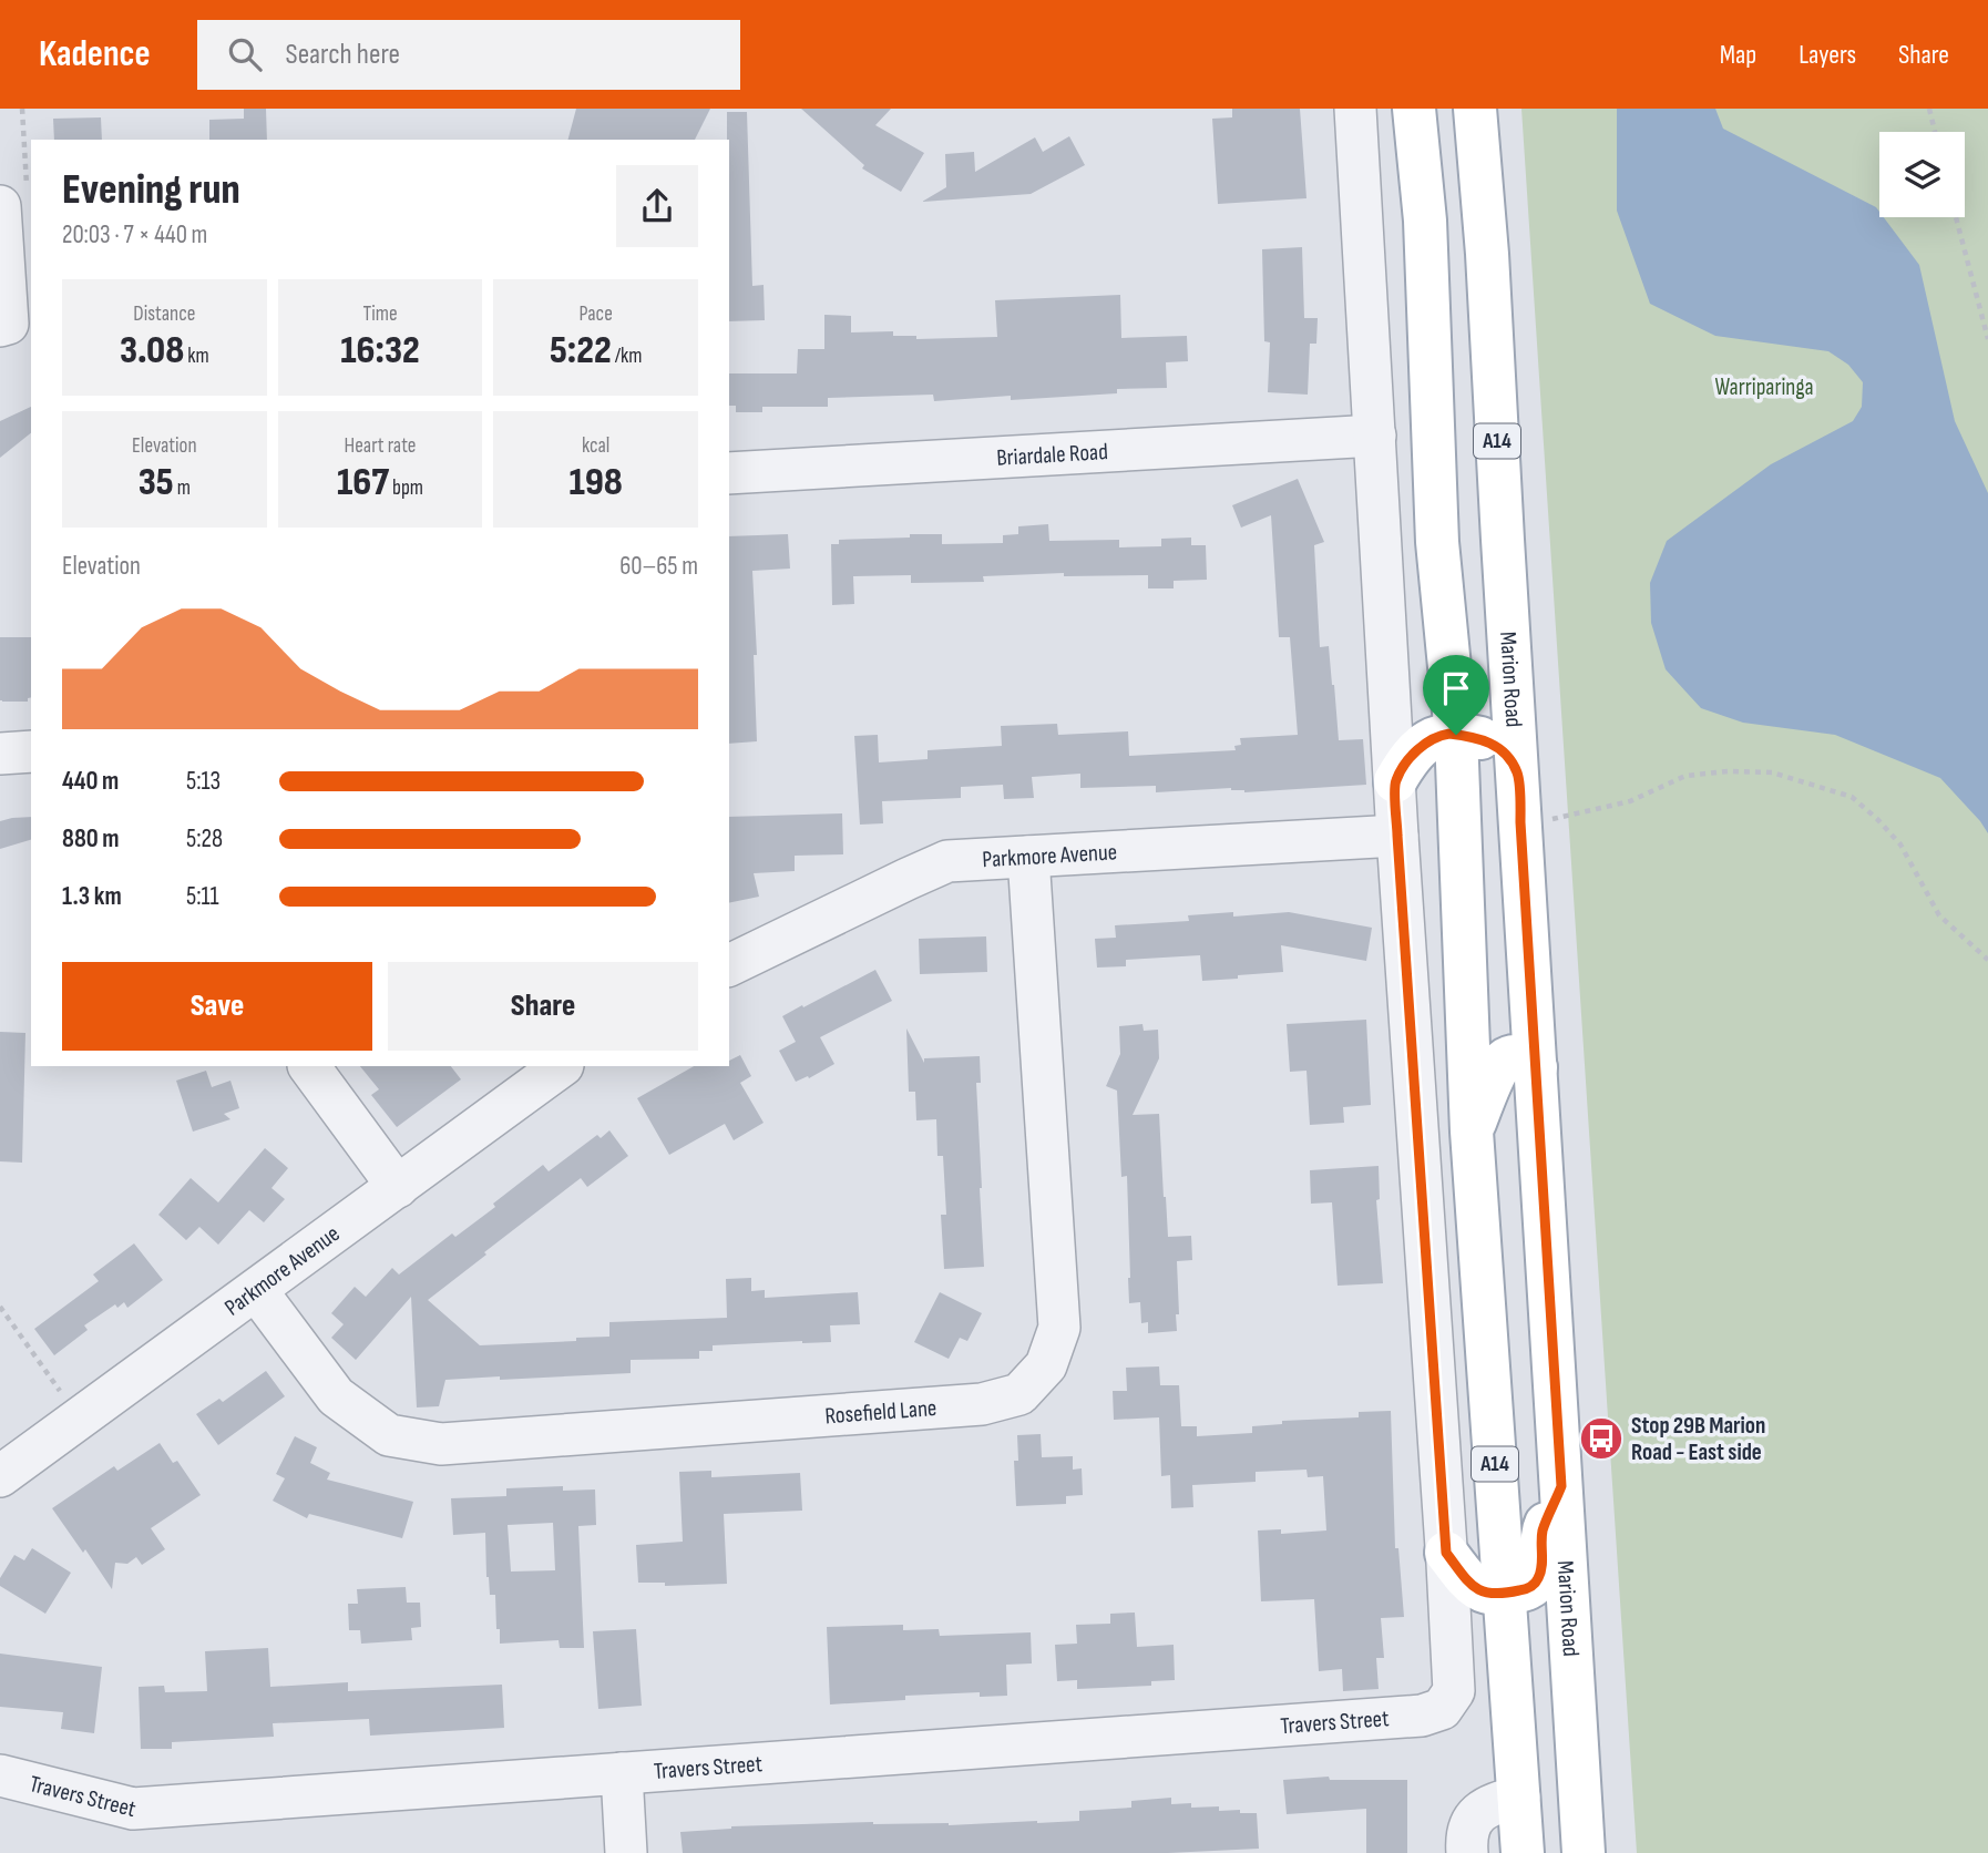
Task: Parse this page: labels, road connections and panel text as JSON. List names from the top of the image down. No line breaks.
{"streets":{"main road":["A14","Marion Road"],"street":["Briardale Road","Parkmore Avenue","Rosefield Lane","Travers Street"]},"crossings":[["Parkmore Avenue","Rosefield Lane"]],"parks":["Warriparinga"],"places":{"bus stop":["Stop 29B Marion Road - East side"]},"page":{"header":"Kadence","search":"Search here","nav":["Map","Layers","Share"],"heading":["Evening run","20:03 · 7 × 440 m"],"stats":[["Distance","3.08 km"],["Time","16:32"],["Pace","5:22 /km"],["Elevation","35 m"],["Heart rate","167 bpm"],["kcal","198"]],"chart":["Elevation","60–65 m"],"list":[{"name":"440 m","note":"5:13"},{"name":"880 m","note":"5:28"},{"name":"1.3 km","note":"5:11"}],"buttons":["Save","Share"]}}
